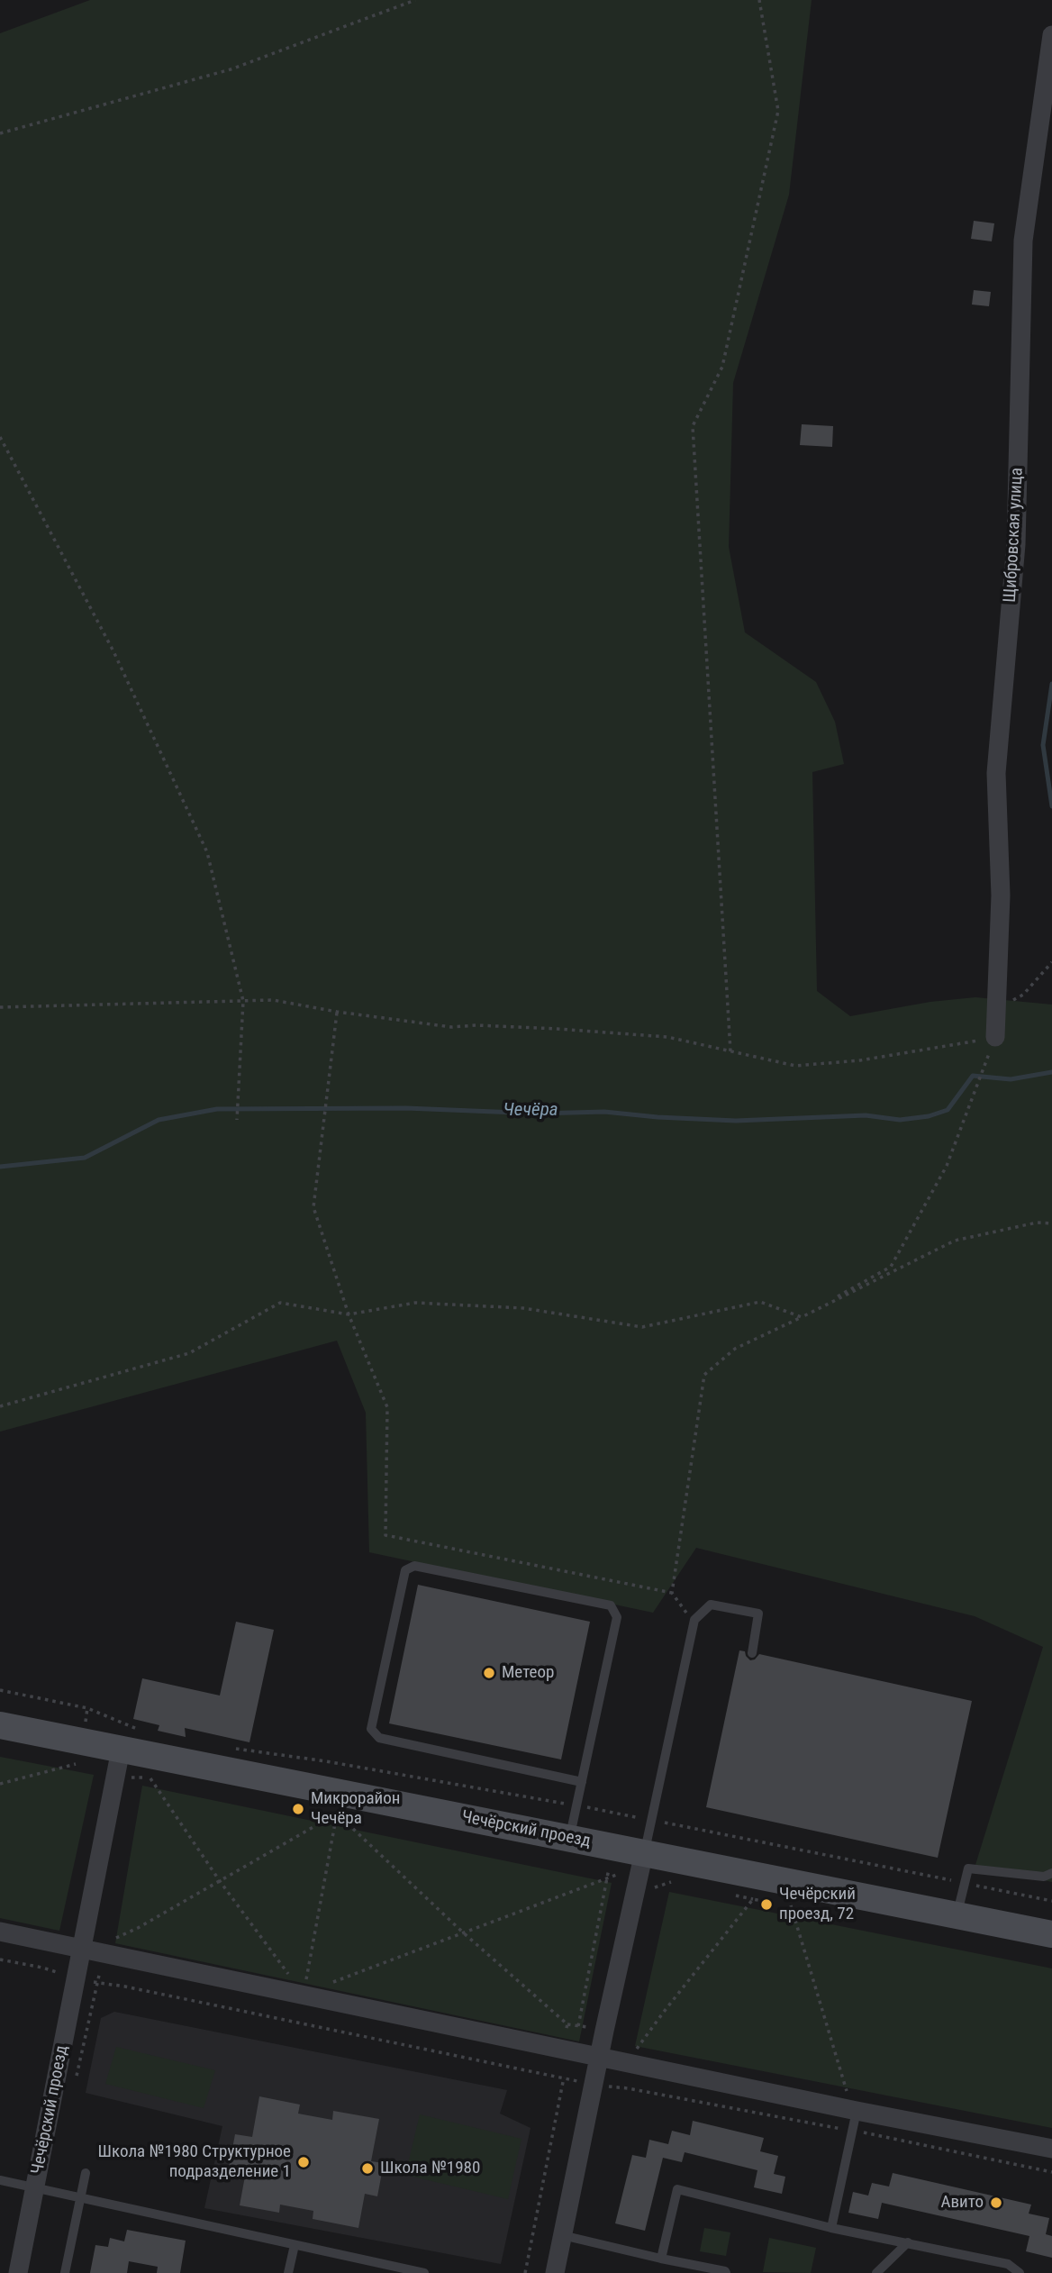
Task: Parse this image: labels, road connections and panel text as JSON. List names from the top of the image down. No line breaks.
{"streets":{"main road":["Чечёрский проезд"],"street":["Щибровская улица"]},"water":["Чечёра"],"places":["Метеор","Микрорайон Чечёра","Чечёрский проезд, 72","Школа №1980 Структурное подразделение 1","Школа №1980","Авито"]}
